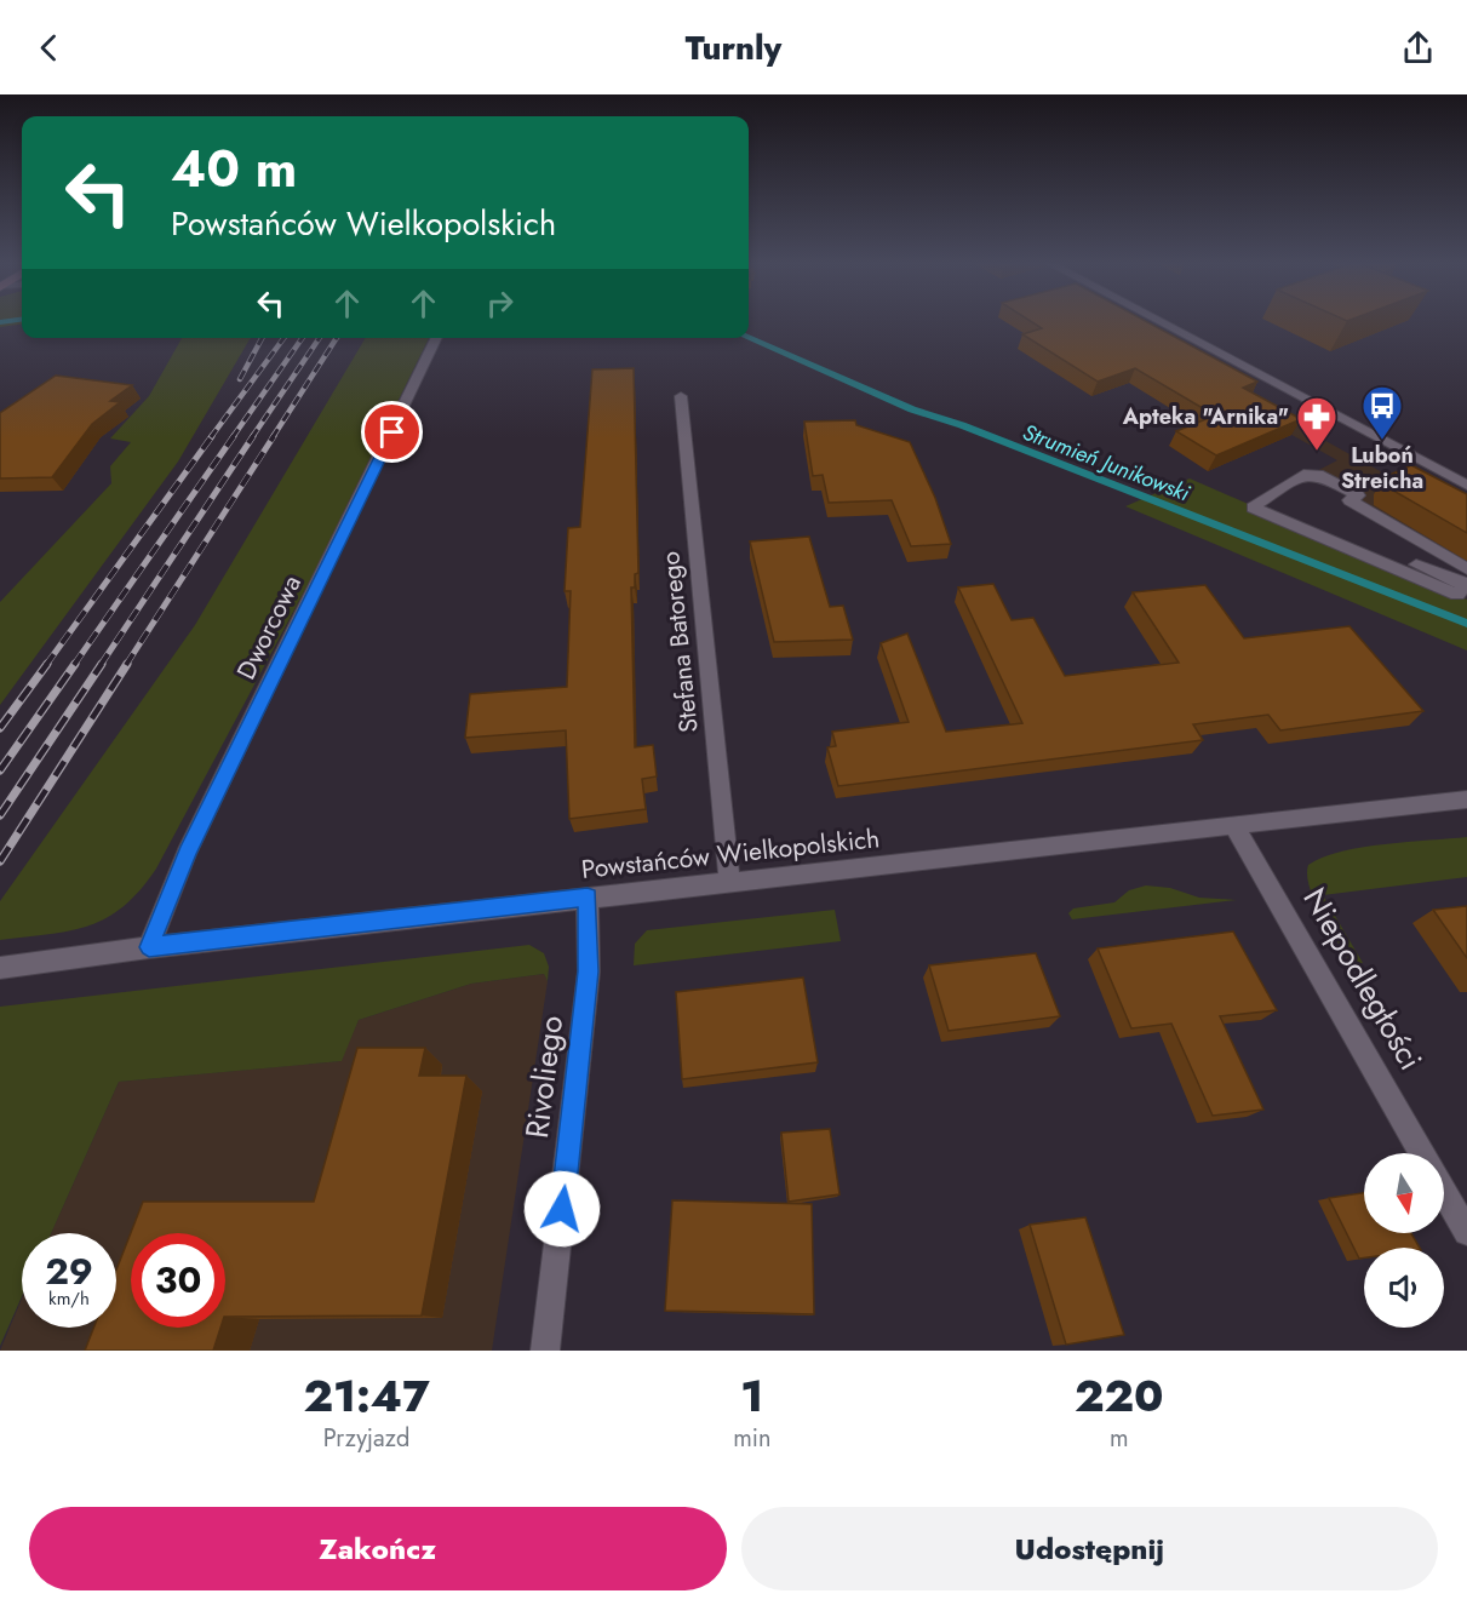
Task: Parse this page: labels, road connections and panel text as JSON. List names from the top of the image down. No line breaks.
{"streets":{"street":["Dworcowa","Stefana Batorego","Powstańców Wielkopolskich","Niepodległości","Rivoliego"]},"crossings":[["Dworcowa","Powstańców Wielkopolskich"],["Stefana Batorego","Powstańców Wielkopolskich"],["Powstańców Wielkopolskich","Niepodległości"],["Powstańców Wielkopolskich","Rivoliego"]],"water":["Strumień Junikowski"],"places":{"bus stop":["Luboń Streicha"],"pharmacy":["Apteka \"Arnika\""]},"north":"bottom","page":{"header":"Turnly","turn":["40 m","Powstańców Wielkopolskich"],"speed":"29 km/h","limit":"30","eta":["21:47","Przyjazd","1","min","220","m"],"buttons":["Zakończ","Udostępnij"]}}
